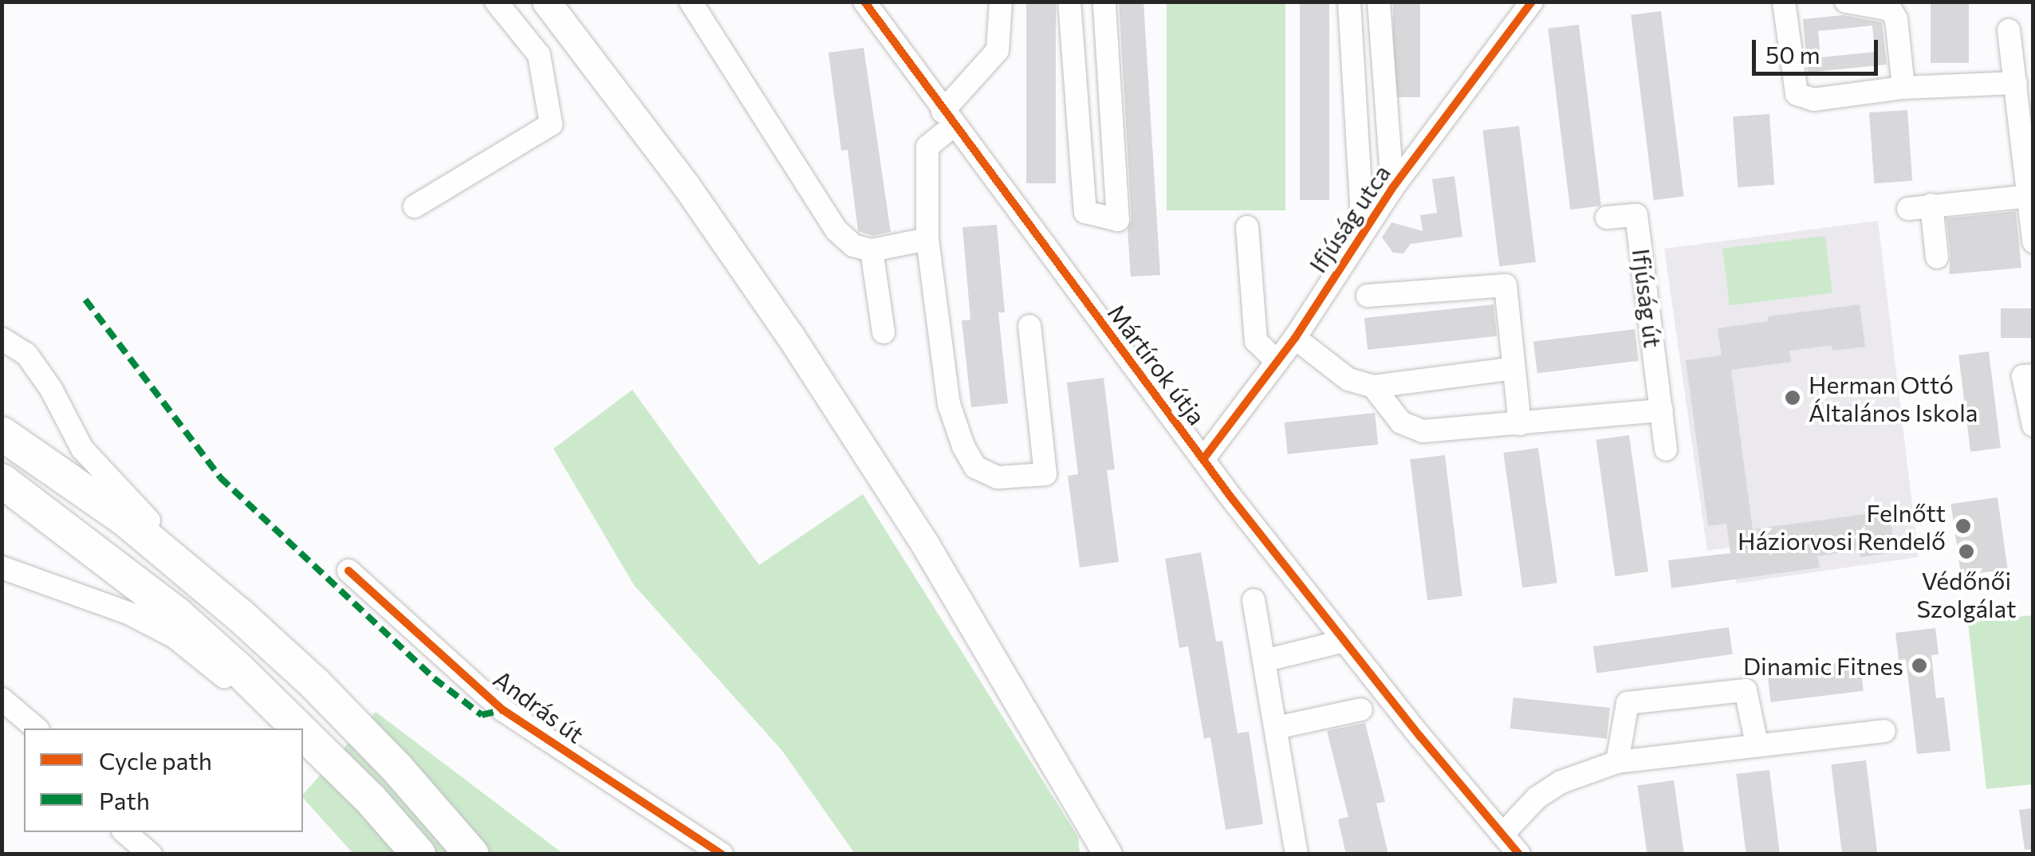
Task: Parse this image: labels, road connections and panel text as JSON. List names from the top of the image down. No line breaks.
{"streets":{"street":["Ifjúság utca","Ifjúság út","Mártírok útja","András út"]},"crossings":[["Ifjúság utca","Mártírok útja"]],"places":["Herman Ottó Általános Iskola","Felnőtt Háziorvosi Rendelő","Védőnői Szolgálat","Dinamic Fitnes"],"legend":["Cycle path","Path"],"scale_bar":"50 m"}
